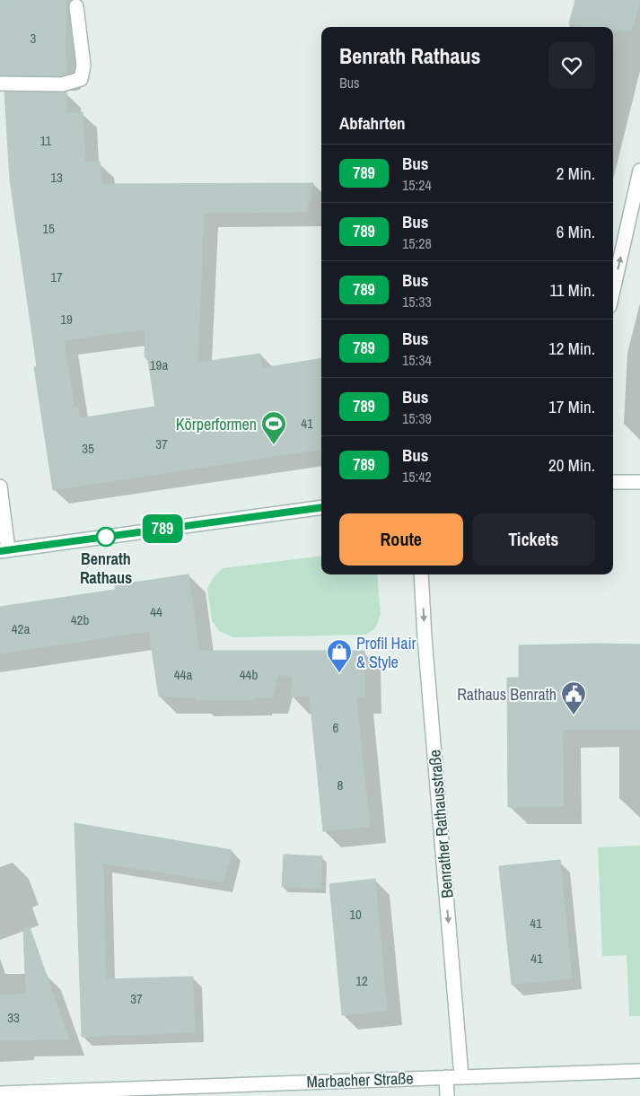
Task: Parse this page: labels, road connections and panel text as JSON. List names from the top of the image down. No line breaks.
{"streets":{"street":["Benrather Rathausstraße","Marbacher Straße"]},"crossings":[["Benrather Rathausstraße","Marbacher Straße"]],"one_way":["Benrather Rathausstraße"],"places":{"sports":["Körperformen"],"other":["Benrath Rathaus"],"shop":["Profil Hair & Style"],"public building":["Rathaus Benrath"]},"lines":["bus line 789"],"house_numbers":["3","11","13","15","17","19","19a","41","37","35","44","42b","42a","44a","44b","6","8","10","41","41","12","37","33"],"page":{"on_map":"789","heading":[["Benrath Rathaus","Bus"],"Abfahrten"],"list":[{"mark":"789","name":"Bus","note":"15:24","value":"2 Min."},{"mark":"789","name":"Bus","note":"15:28","value":"6 Min."},{"mark":"789","name":"Bus","note":"15:33","value":"11 Min."},{"mark":"789","name":"Bus","note":"15:34","value":"12 Min."},{"mark":"789","name":"Bus","note":"15:39","value":"17 Min."},{"mark":"789","name":"Bus","note":"15:42","value":"20 Min."}],"buttons":["Route","Tickets"]}}
